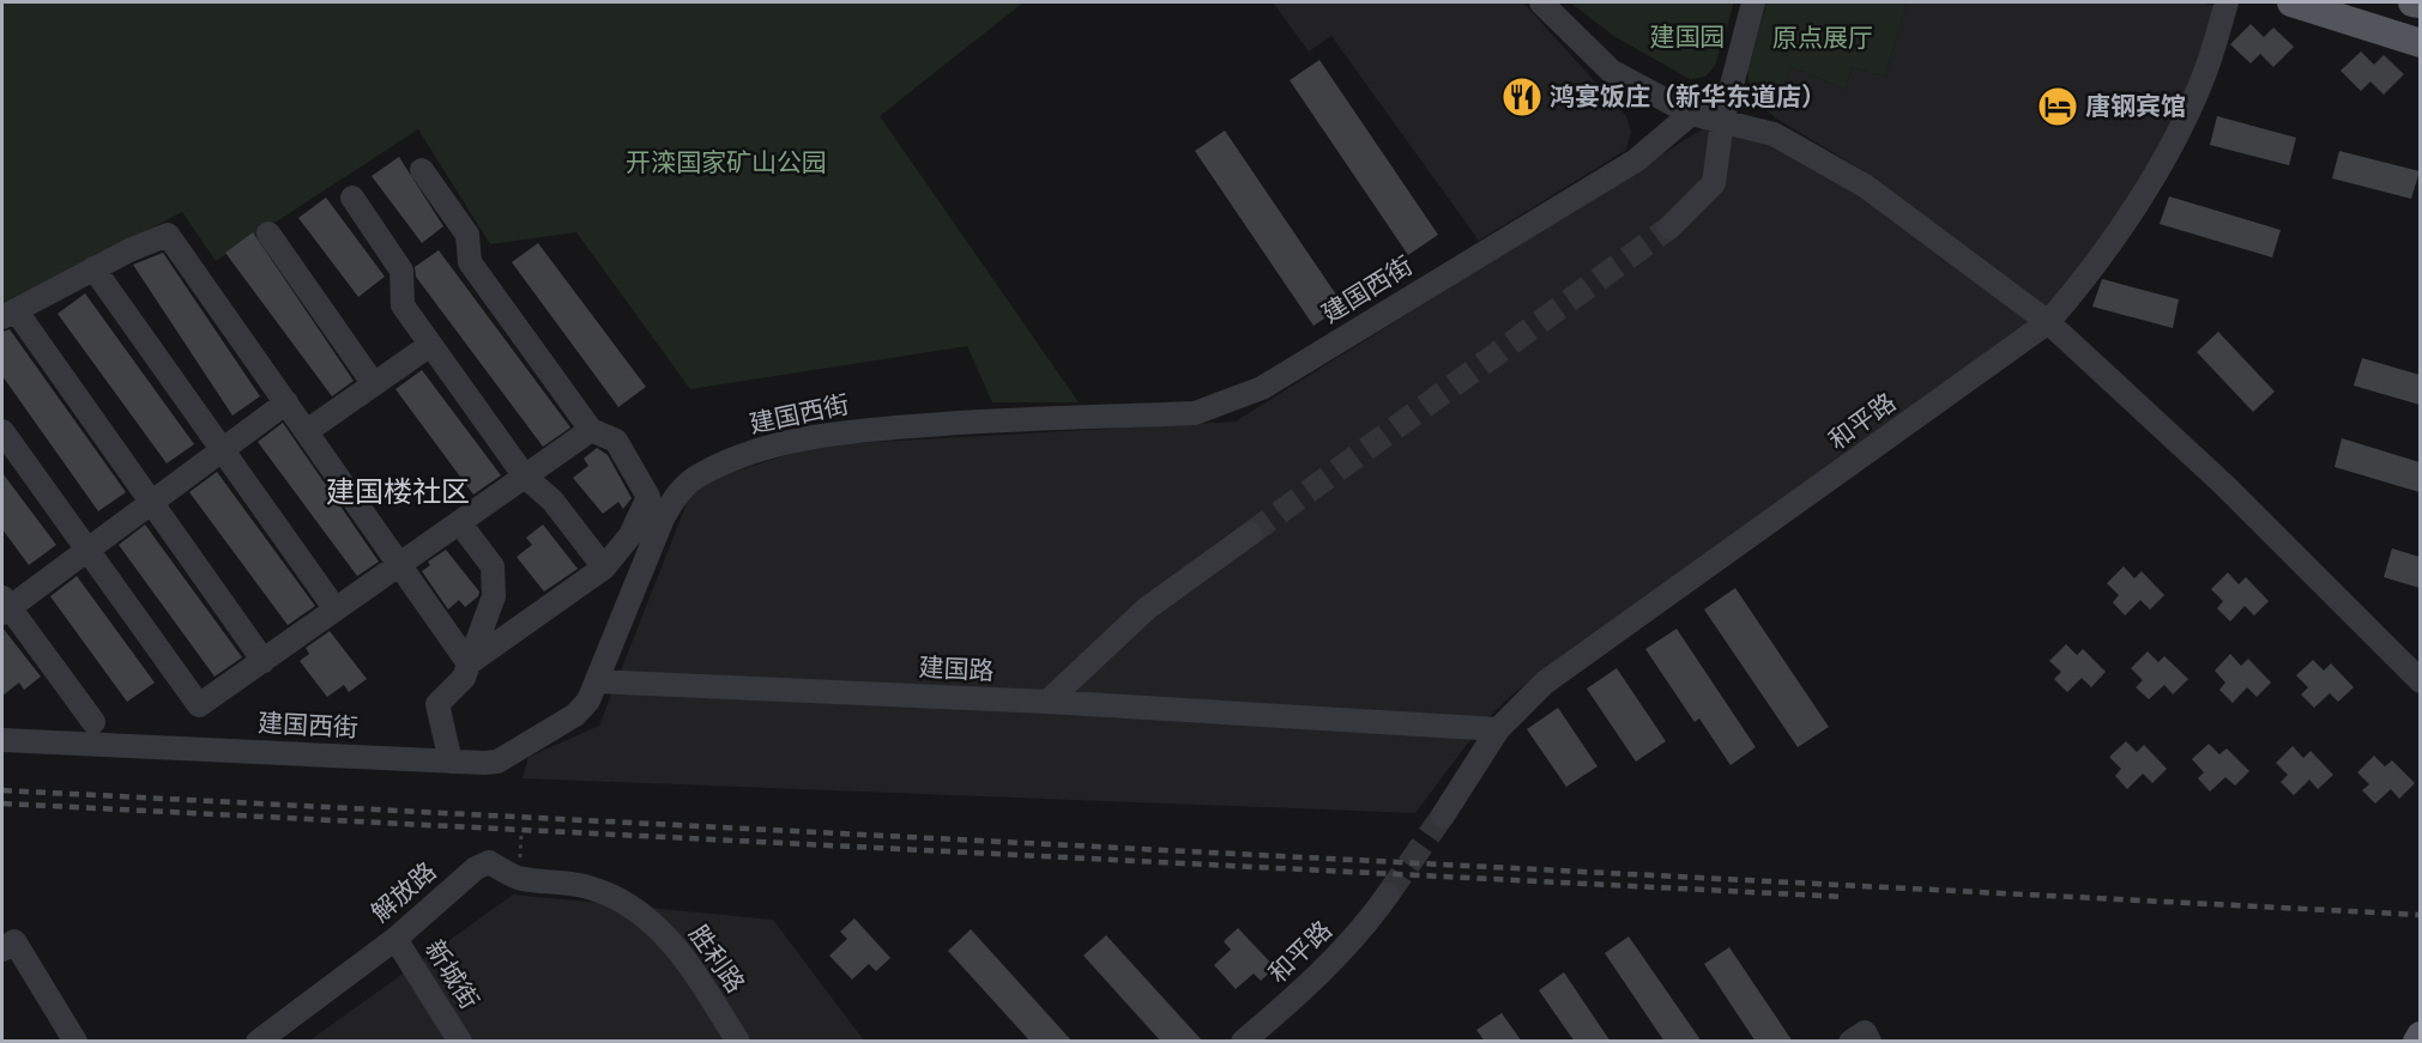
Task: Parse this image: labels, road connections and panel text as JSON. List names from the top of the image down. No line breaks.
{"streets":{"street":["建国西街","和平路","建国路","解放路","胜利路","新城街"]},"crossings":[["建国西街","建国路"],["和平路","建国路"],["解放路","胜利路"],["解放路","新城街"]],"districts":["建国楼社区"],"parks":["建国园","原点展厅","开滦国家矿山公园"],"places":{"restaurant":["鸿宴饭庄（新华东道店）"],"hotel":["唐钢宾馆"]}}
